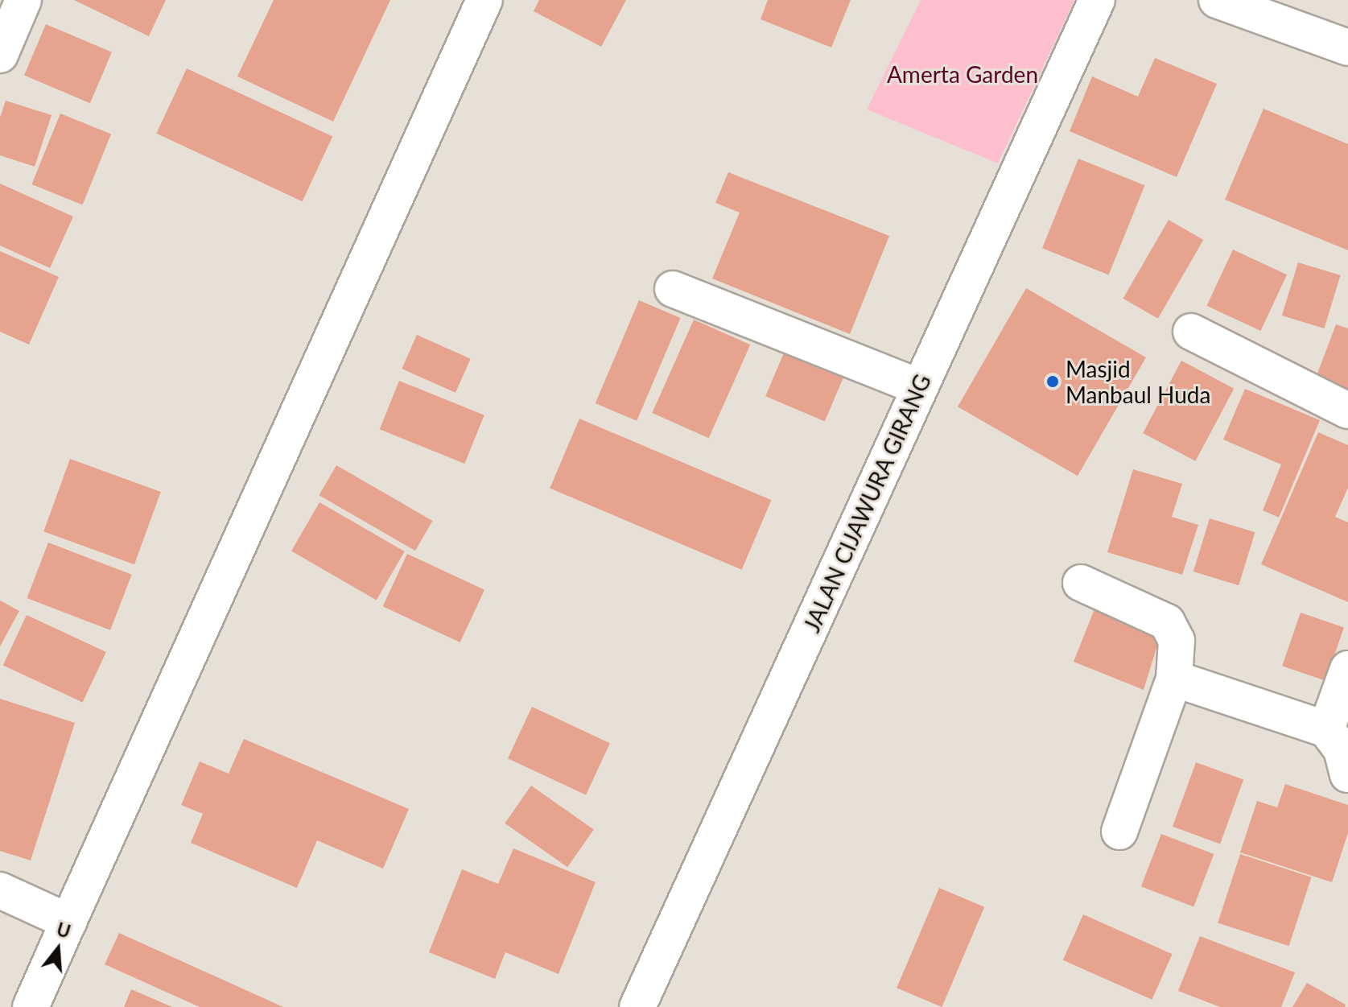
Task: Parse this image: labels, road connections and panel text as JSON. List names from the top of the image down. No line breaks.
{"streets":{"street":["JALAN CIJAWURA GIRANG"]},"parks":["Amerta Garden"],"places":["Masjid Manbaul Huda"],"north":"top"}
